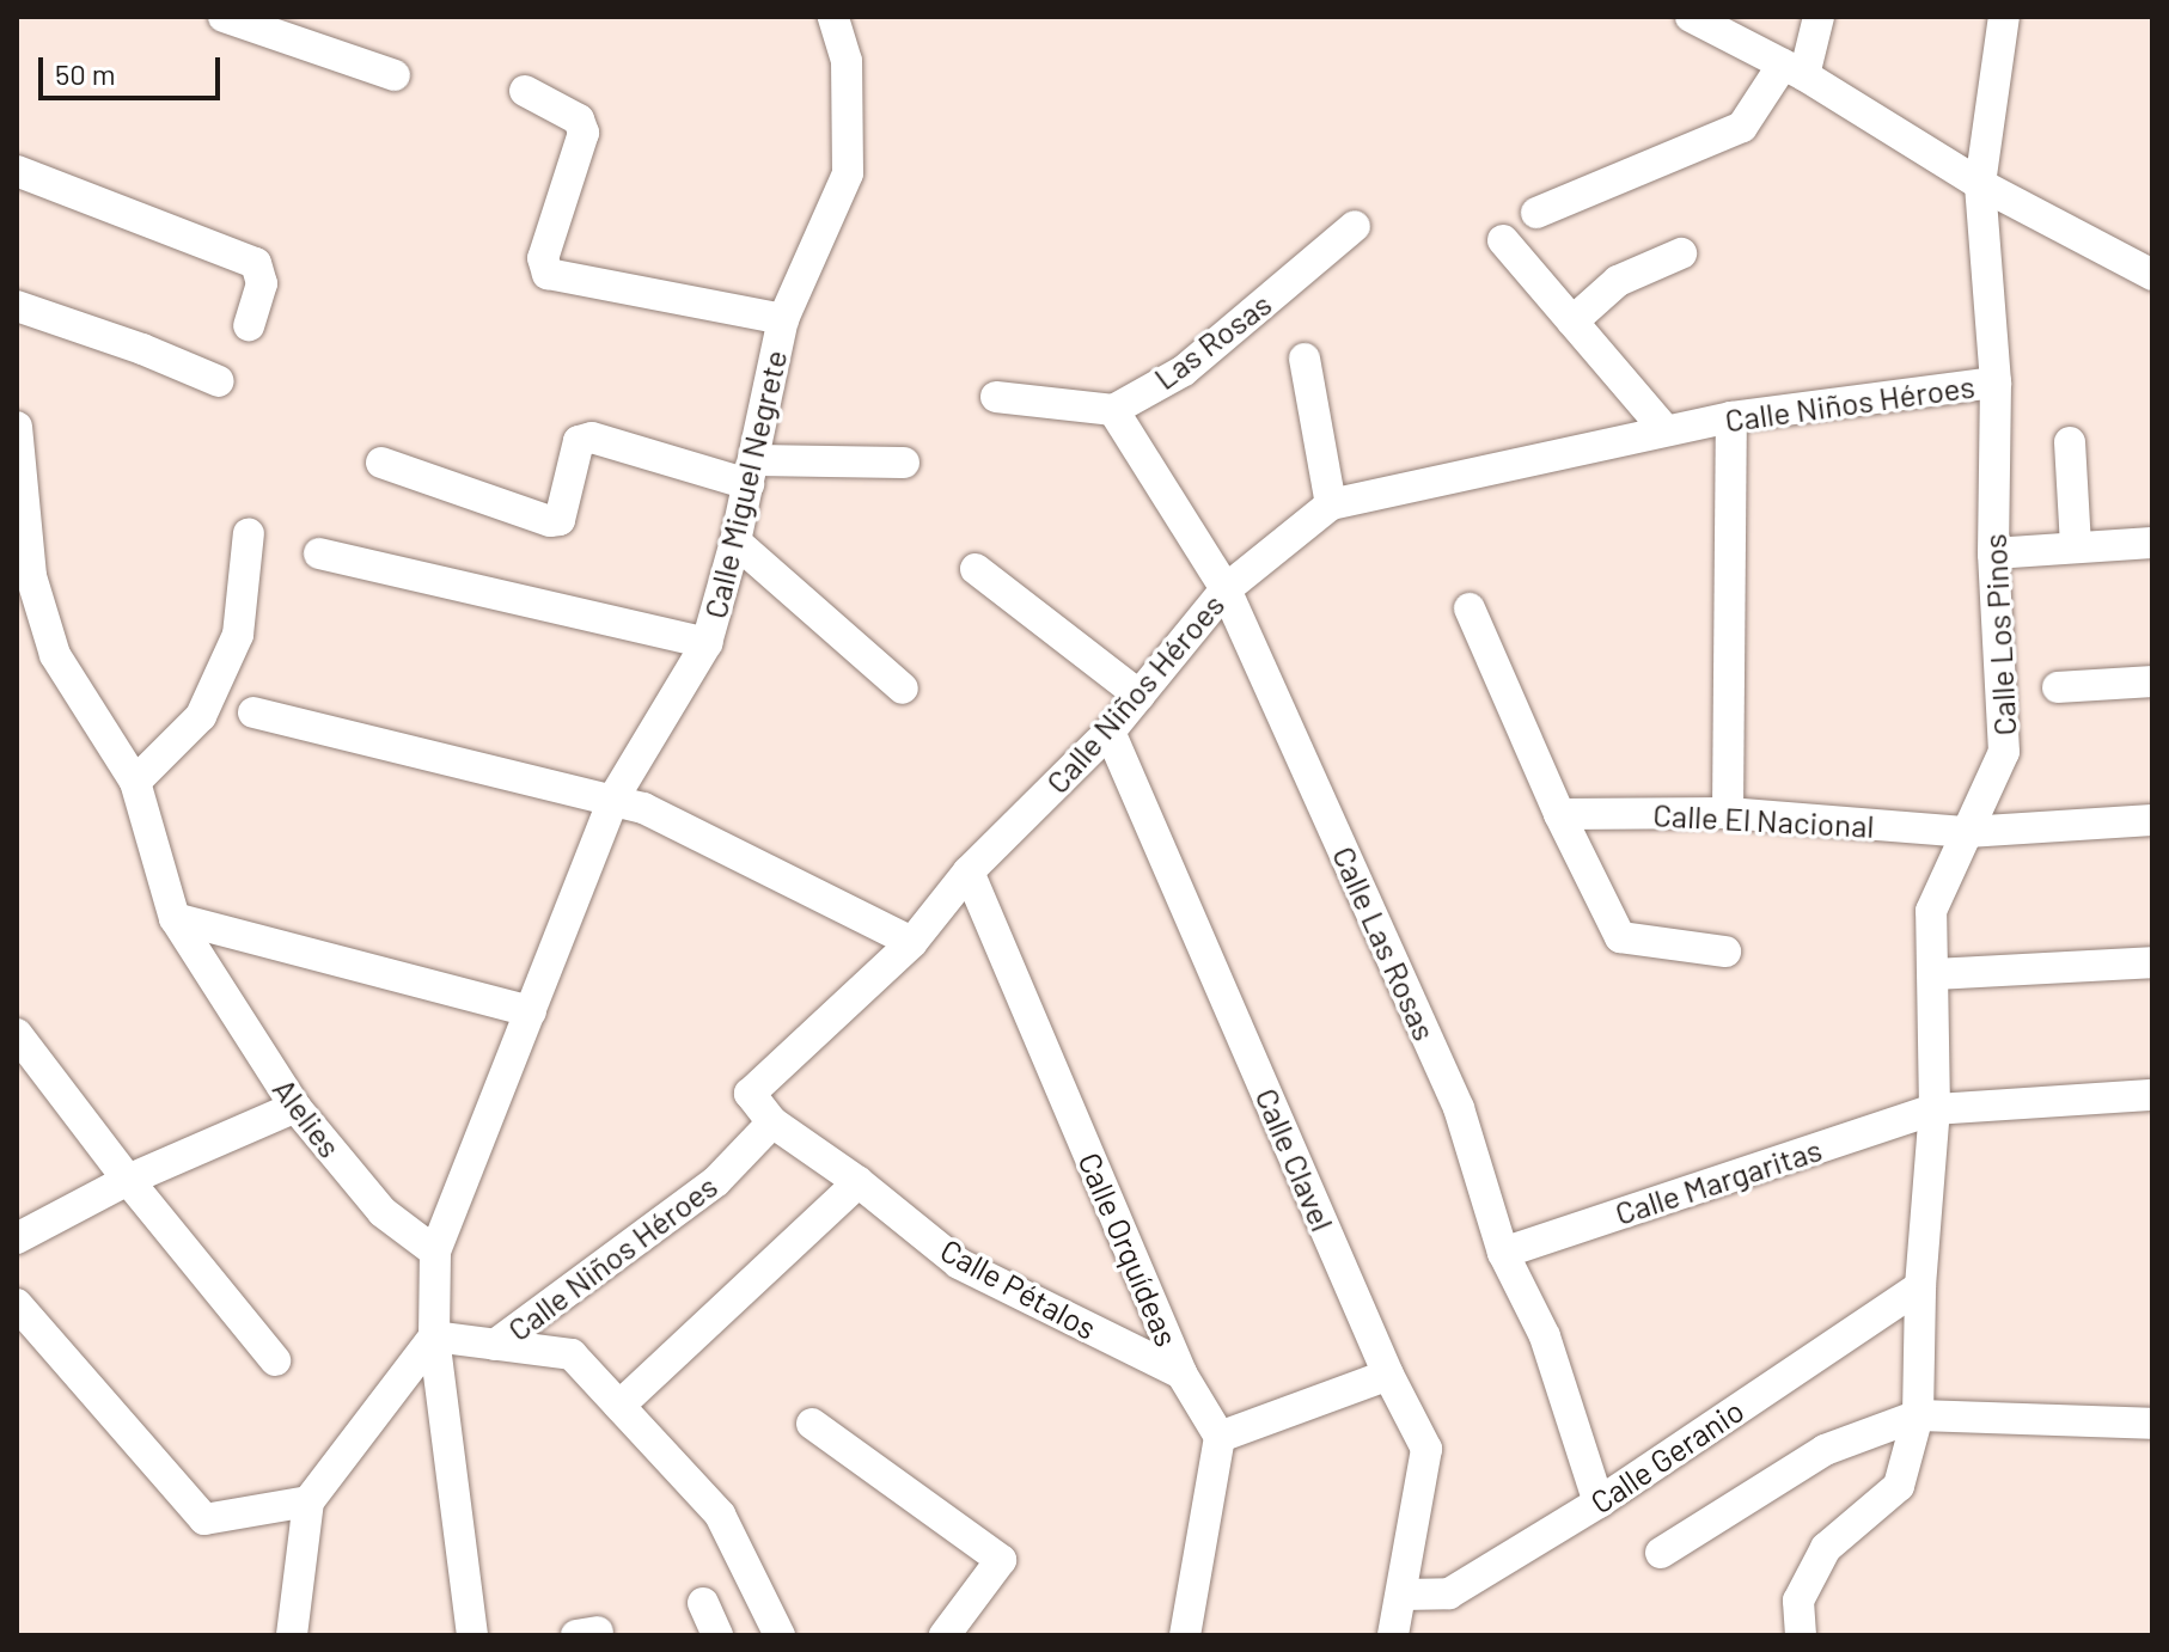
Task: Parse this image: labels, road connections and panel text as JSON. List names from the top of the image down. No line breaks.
{"streets":{"street":["Las Rosas","Calle Niños Héroes","Calle Miguel Negrete","Calle Los Pinos","Calle El Nacional","Calle Las Rosas","Alelies","Calle Clavel","Calle Margaritas","Calle Orquídeas","Calle Pétalos","Calle Geranio"]},"crossings":[["Las Rosas","Calle Las Rosas"],["Calle Niños Héroes","Calle Los Pinos"],["Calle Niños Héroes","Calle Las Rosas"],["Calle Niños Héroes","Calle Clavel"],["Calle Niños Héroes","Calle Orquídeas"],["Calle Niños Héroes","Calle Pétalos"],["Calle Miguel Negrete","Alelies"],["Calle Los Pinos","Calle El Nacional"],["Calle Los Pinos","Calle Margaritas"],["Calle Los Pinos","Calle Geranio"],["Calle Las Rosas","Calle Margaritas"],["Calle Las Rosas","Calle Geranio"],["Calle Clavel","Calle Geranio"],["Calle Orquídeas","Calle Pétalos"]],"scale_bar":"50 m"}
